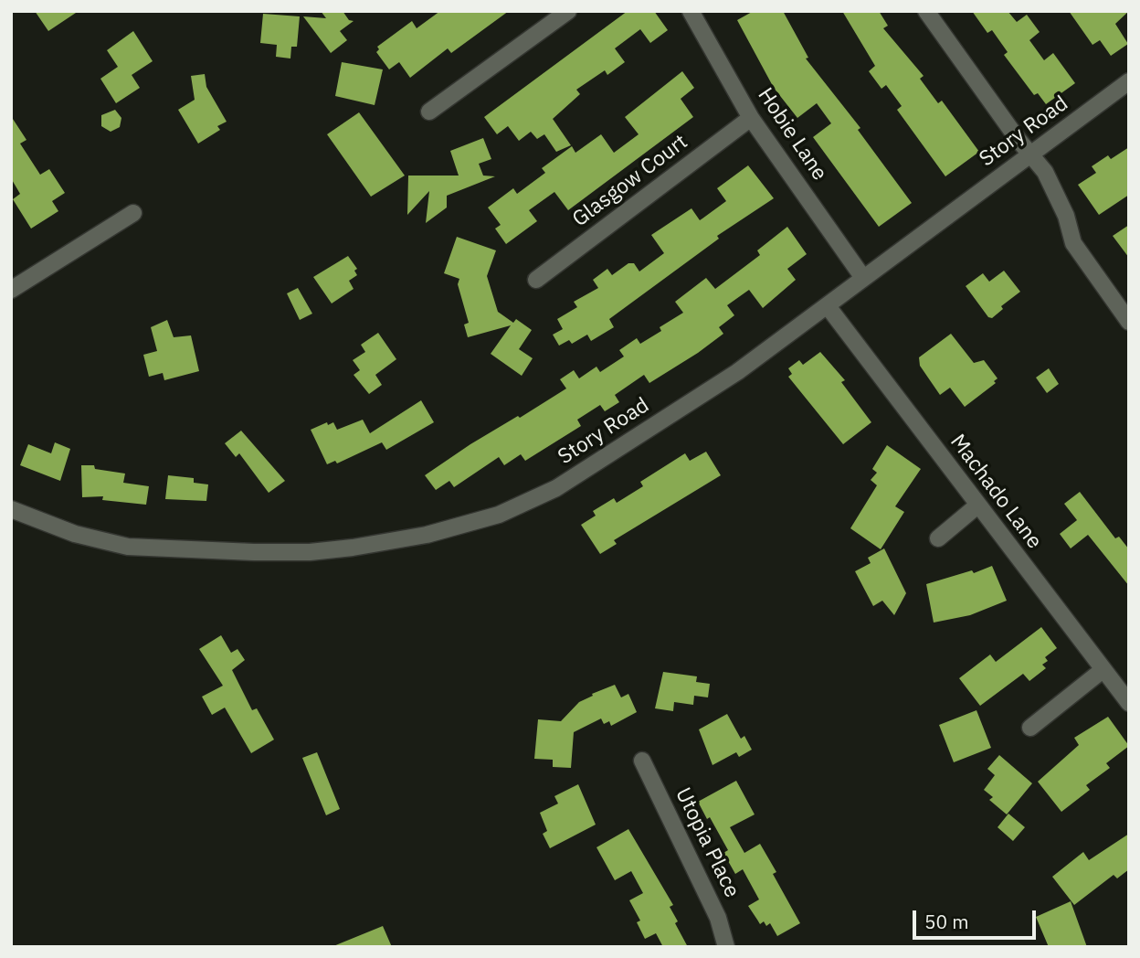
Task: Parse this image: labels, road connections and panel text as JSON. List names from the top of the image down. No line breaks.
{"streets":{"street":["Story Road","Hobie Lane","Glasgow Court","Machado Lane","Utopia Place"]},"crossings":[["Story Road","Hobie Lane"],["Story Road","Machado Lane"],["Hobie Lane","Glasgow Court"]],"scale_bar":"50 m"}
